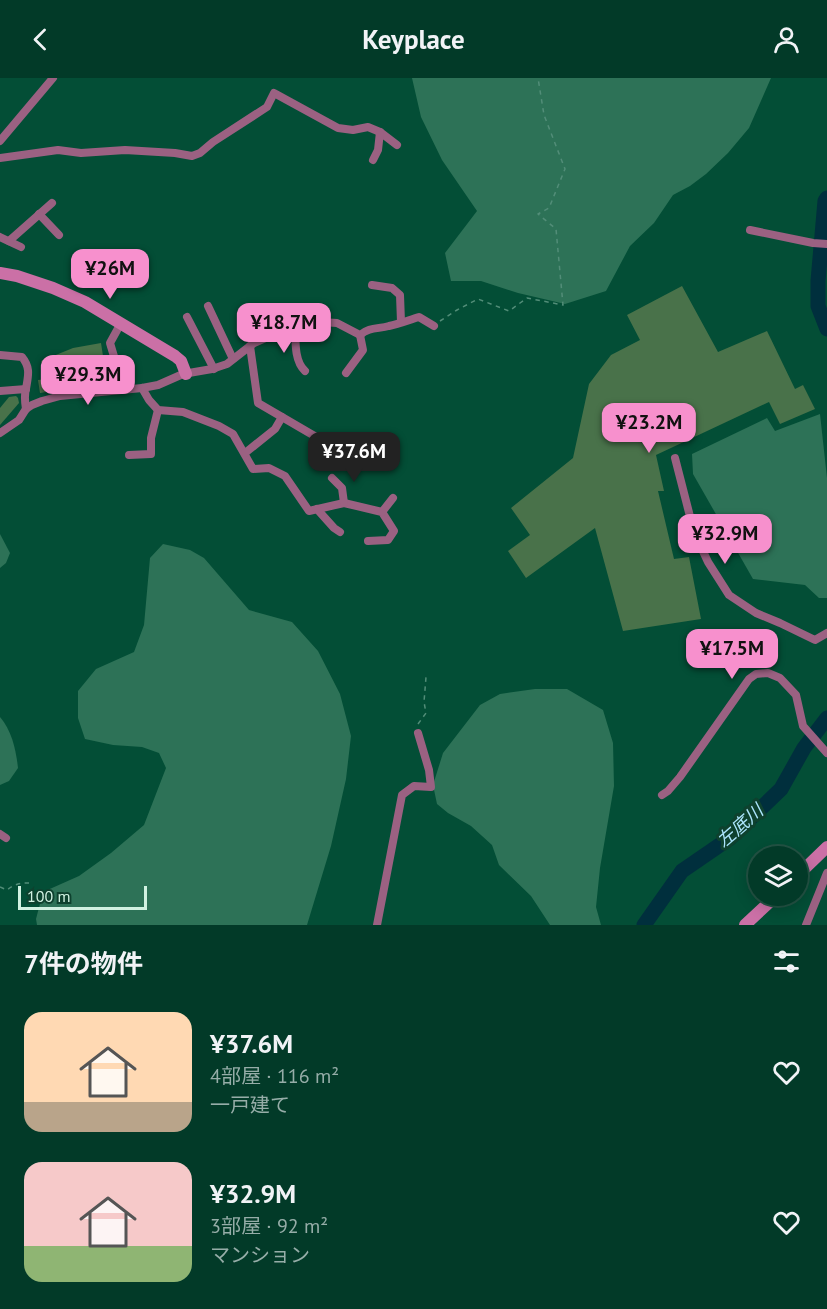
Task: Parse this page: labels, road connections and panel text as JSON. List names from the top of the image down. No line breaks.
{"water":["左底川"],"scale_bar":"100 m","page":{"header":"Keyplace","price":["¥26M","¥18.7M","¥29.3M","¥23.2M","¥37.6M","¥32.9M","¥17.5M"],"scale":"100 m","heading":"7件の物件","list":[{"name":"¥37.6M","note":"4部屋 · 116 m² · 一戸建て"},{"name":"¥32.9M","note":"3部屋 · 92 m² · マンション"}]}}
